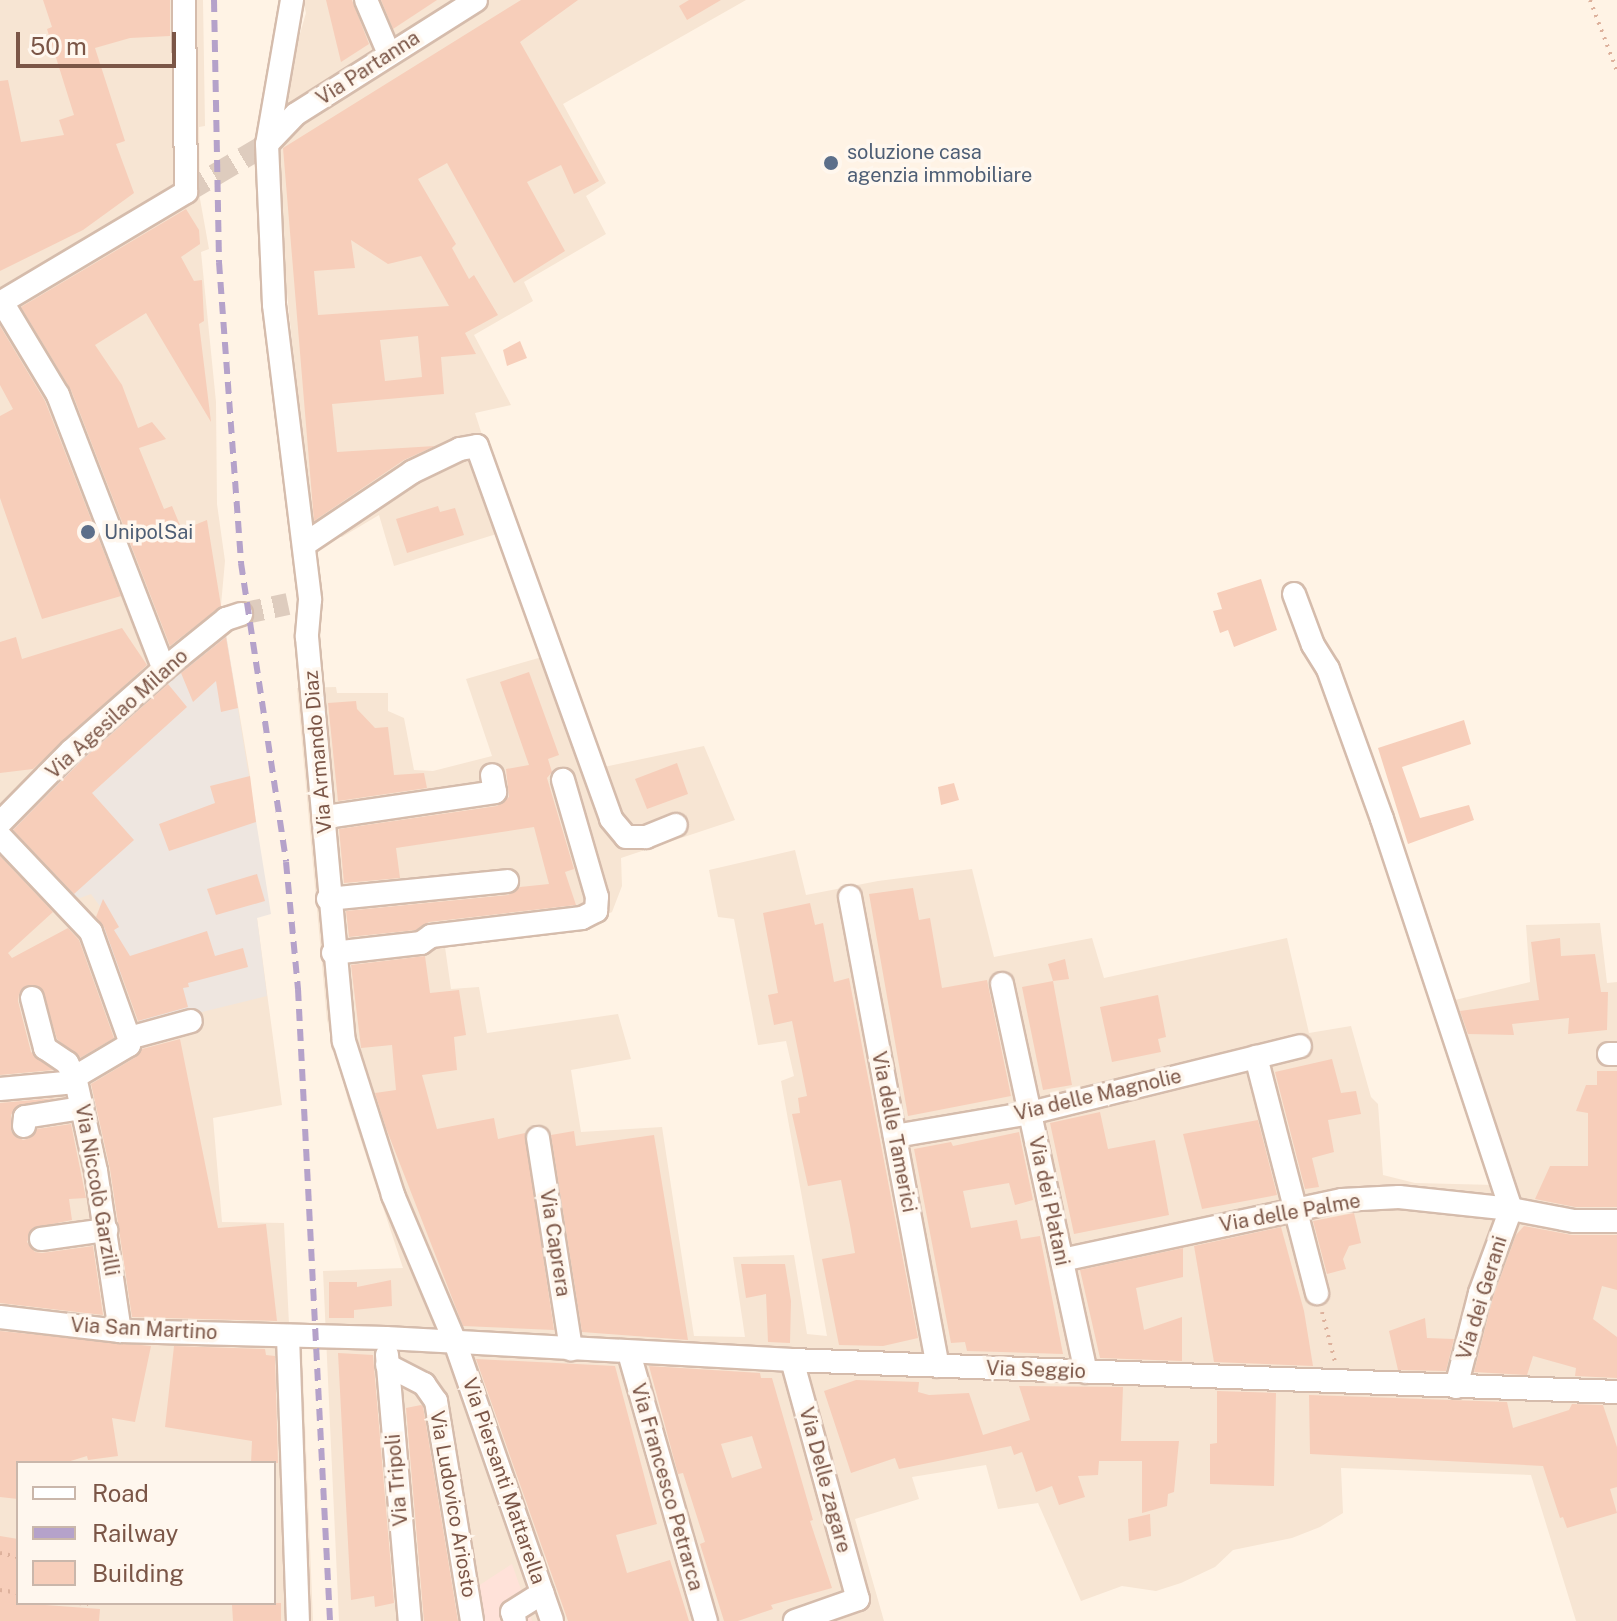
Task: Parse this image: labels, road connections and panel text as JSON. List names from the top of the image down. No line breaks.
{"streets":{"street":["Via Partanna","Via Agesilao Milano","Via Armando Diaz","Via delle Magnolie","Via delle Tamerici","Via Niccolò Garzilli","Via dei Platani","Via delle Palme","Via Caprera","Via dei Gerani","Via San Martino","Via Seggio","Via Tripoli","Via Delle zagare","Via Piersanti Mattarella","Via Francesco Petrarca","Via Ludovico Ariosto"]},"crossings":[["Via Partanna","Via Armando Diaz"],["Via Armando Diaz","Via Seggio"],["Via Armando Diaz","Via Piersanti Mattarella"],["Via delle Magnolie","Via delle Tamerici"],["Via delle Magnolie","Via dei Platani"],["Via delle Tamerici","Via Seggio"],["Via Niccolò Garzilli","Via San Martino"],["Via dei Platani","Via delle Palme"],["Via dei Platani","Via Seggio"],["Via delle Palme","Via dei Gerani"],["Via Caprera","Via Seggio"],["Via dei Gerani","Via Seggio"],["Via San Martino","Via Seggio"],["Via San Martino","Via Tripoli"],["Via Seggio","Via Tripoli"],["Via Seggio","Via Delle zagare"],["Via Seggio","Via Piersanti Mattarella"],["Via Seggio","Via Francesco Petrarca"],["Via Tripoli","Via Ludovico Ariosto"]],"places":["soluzione casa agenzia immobiliare","UnipolSai"],"legend":["Road","Railway","Building"],"scale_bar":"50 m"}
